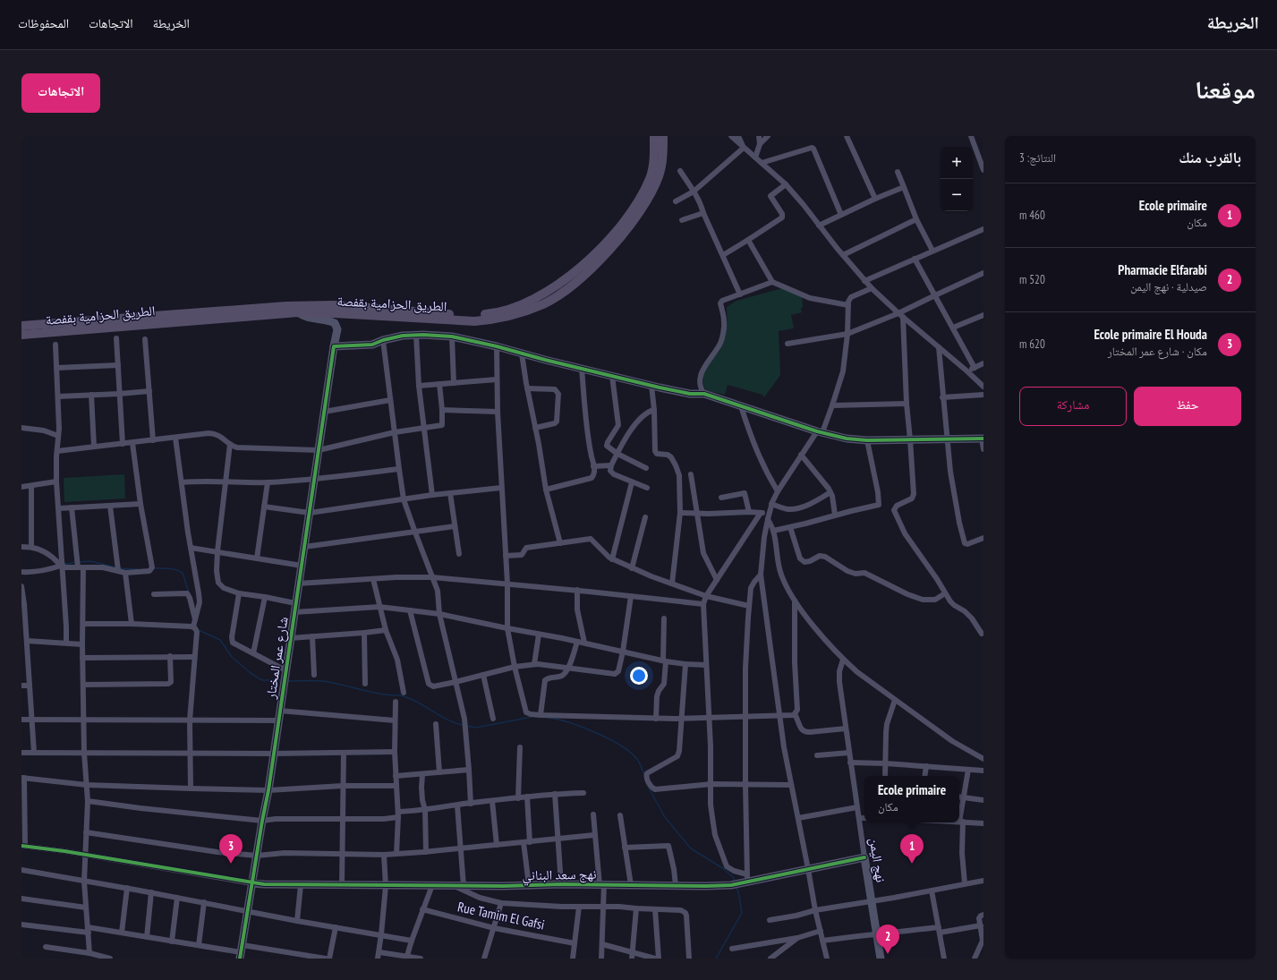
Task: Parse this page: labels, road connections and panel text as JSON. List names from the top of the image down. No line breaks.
{"streets":{"main road":["الطريق الحزامية بقفصة"],"street":["شارع عمر المختار","نهج اليمن","نهج سعد البناني","Rue Tamim El Gafsi"]},"crossings":[["الطريق الحزامية بقفصة","شارع عمر المختار"],["شارع عمر المختار","نهج سعد البناني"],["نهج اليمن","نهج سعد البناني"]],"page":{"header":"الخريطة","nav":["الخريطة","الاتجاهات","المحفوظات"],"title":"موقعنا","buttons":["الاتجاهات",["حفظ","مشاركة"]],"heading":["بالقرب منك","النتائج: 3"],"map_buttons":["+","−"],"list":[{"mark":"1","name":"Ecole primaire","note":"مكان","value":"460 m"},{"mark":"2","name":"Pharmacie Elfarabi","note":"صيدلية · نهج اليمن","value":"520 m"},{"mark":"3","name":"Ecole primaire El Houda","note":"مكان · شارع عمر المختار","value":"620 m"}],"popup":["Ecole primaire","مكان"],"pins":["1","3","2"]}}
